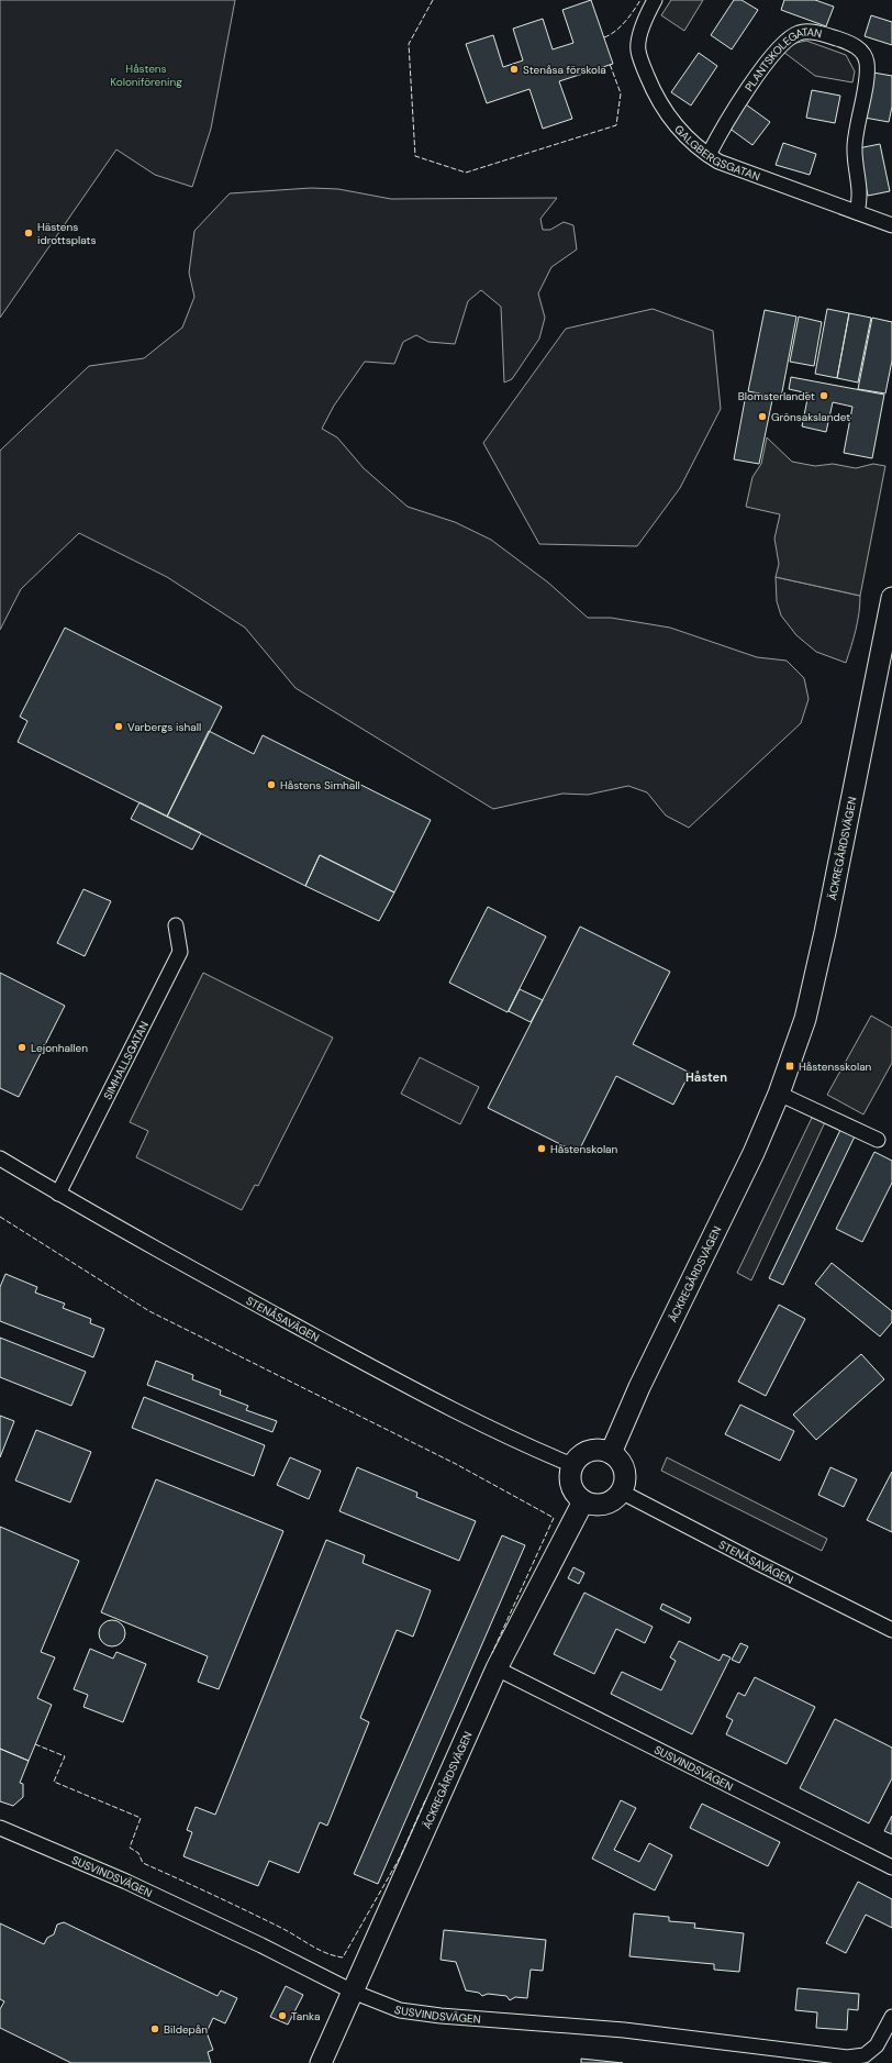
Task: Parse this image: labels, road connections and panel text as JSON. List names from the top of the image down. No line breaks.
{"streets":{"street":["PLANTSKOLEGATAN","GALGBERGSGATAN","ÄCKREGÅRDSVÄGEN","SIMHALLSGATAN","STENÅSAVÄGEN","SUSVINDSVÄGEN"]},"crossings":[["PLANTSKOLEGATAN","GALGBERGSGATAN"],["ÄCKREGÅRDSVÄGEN","STENÅSAVÄGEN"],["ÄCKREGÅRDSVÄGEN","SUSVINDSVÄGEN"],["SIMHALLSGATAN","STENÅSAVÄGEN"]],"districts":["Håsten"],"parks":["Håstens Koloniförening"],"places":{"other":["Stenåsa förskola","Hästens idrottsplats","Blomsterlandet","Grönsakslandet","Varbergs ishall","Håstens Simhall","Lejonhallen","Håstenskolan","Tanka","Bildepån"],"transit":["Håstensskolan"]}}
